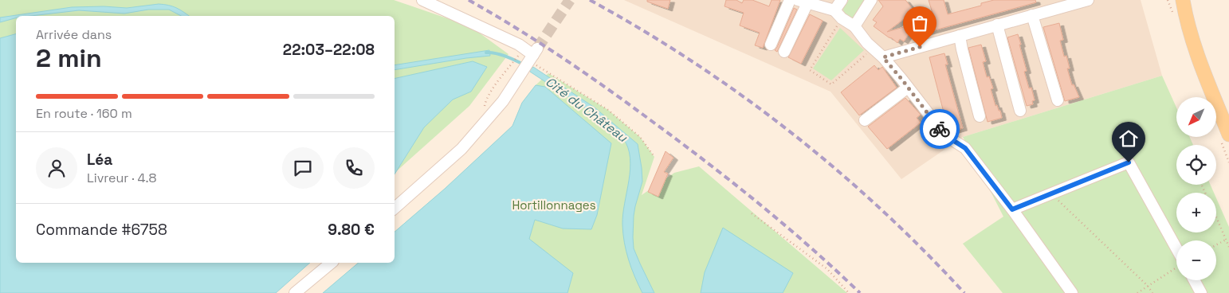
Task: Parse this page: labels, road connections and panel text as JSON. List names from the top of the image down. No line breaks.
{"water":["Cité du Château"],"parks":["Hortillonnages"],"north":"bottom left","page":{"heading":["2 min","Arrivée dans","22:03–22:08"],"panel":["Léa","Livreur · 4.8","Commande #6758","9.80 €"],"bar":"En route · 160 m","map_buttons":["+","−"]}}
